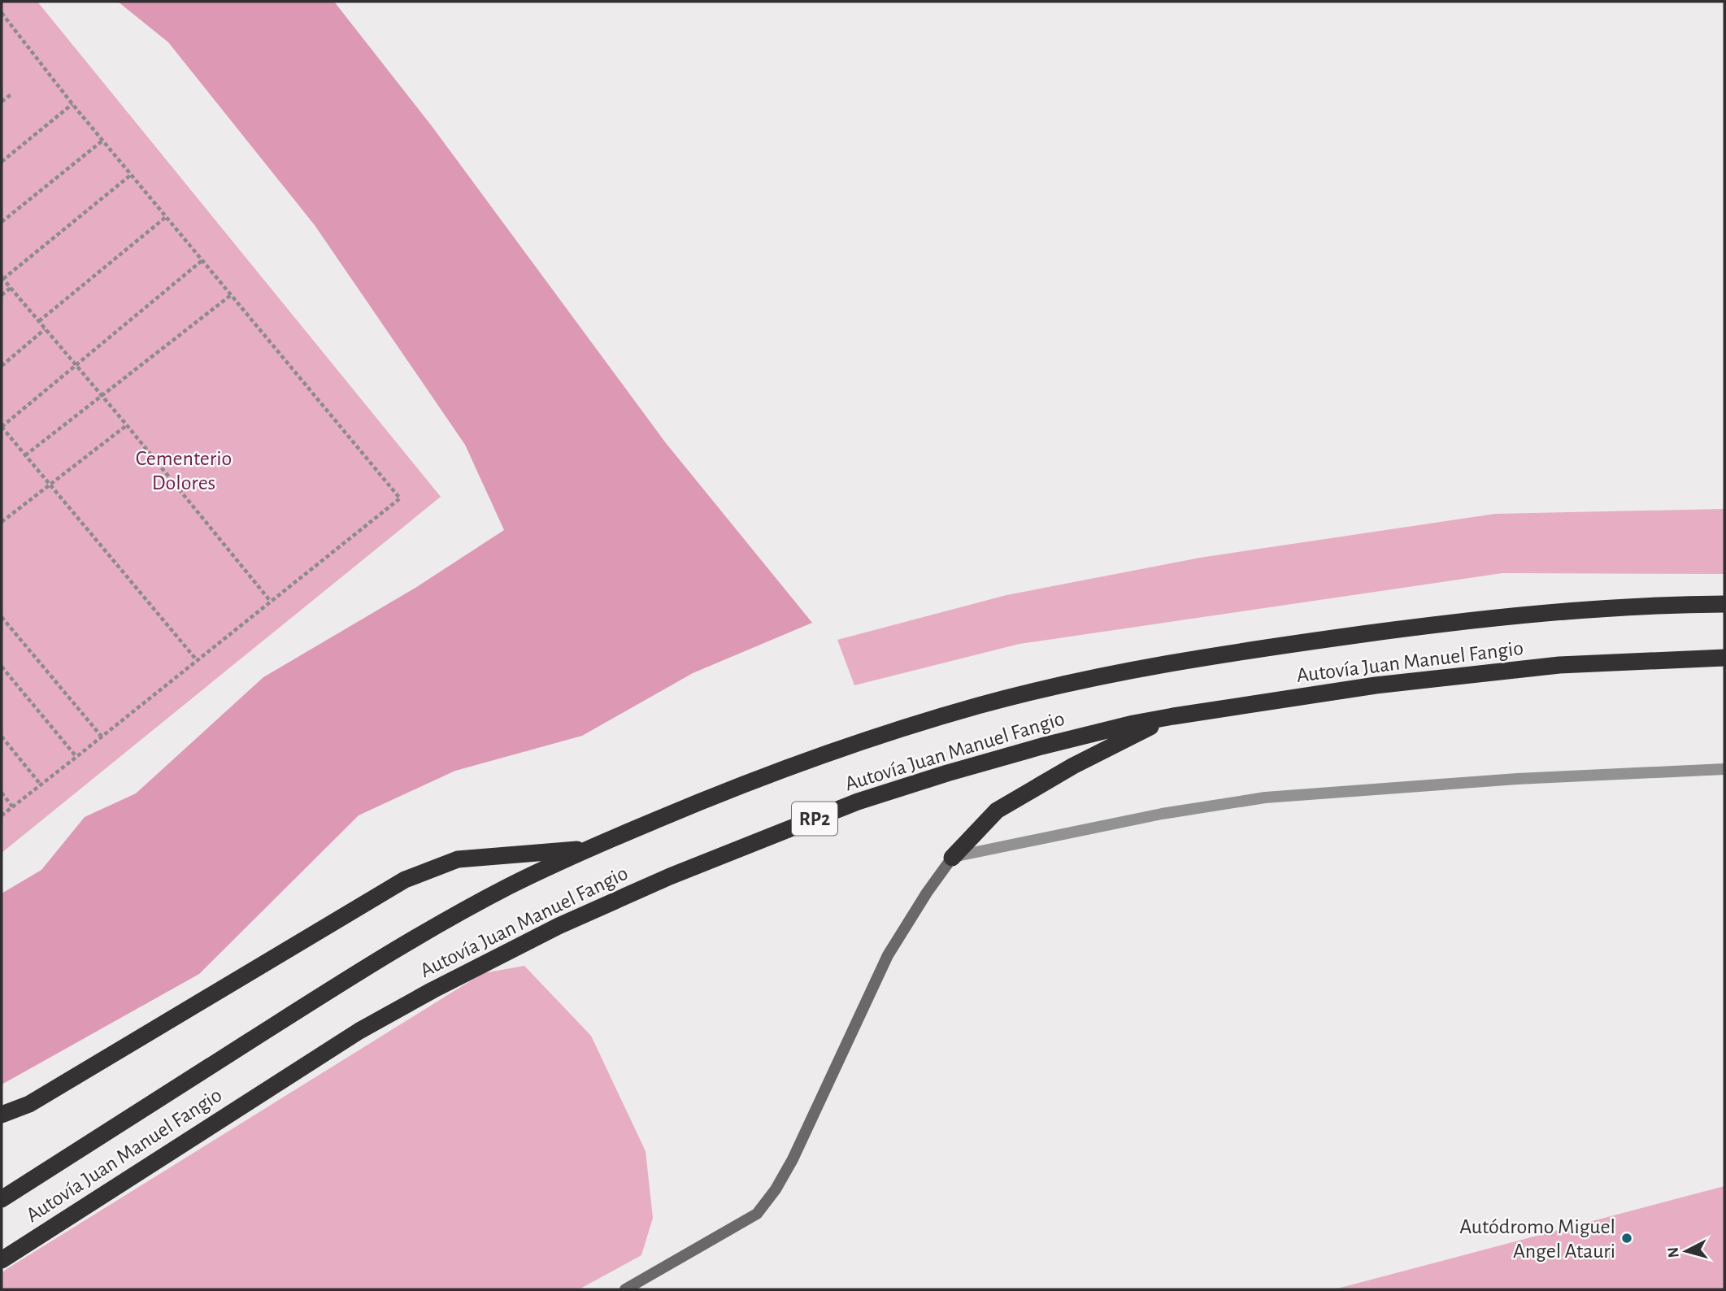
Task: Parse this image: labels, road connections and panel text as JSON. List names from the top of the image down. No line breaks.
{"streets":{"highway":["Autovía Juan Manuel Fangio","RP2"]},"parks":["Cementerio Dolores"],"places":["Autódromo Miguel Angel Atauri"],"north":"left"}
